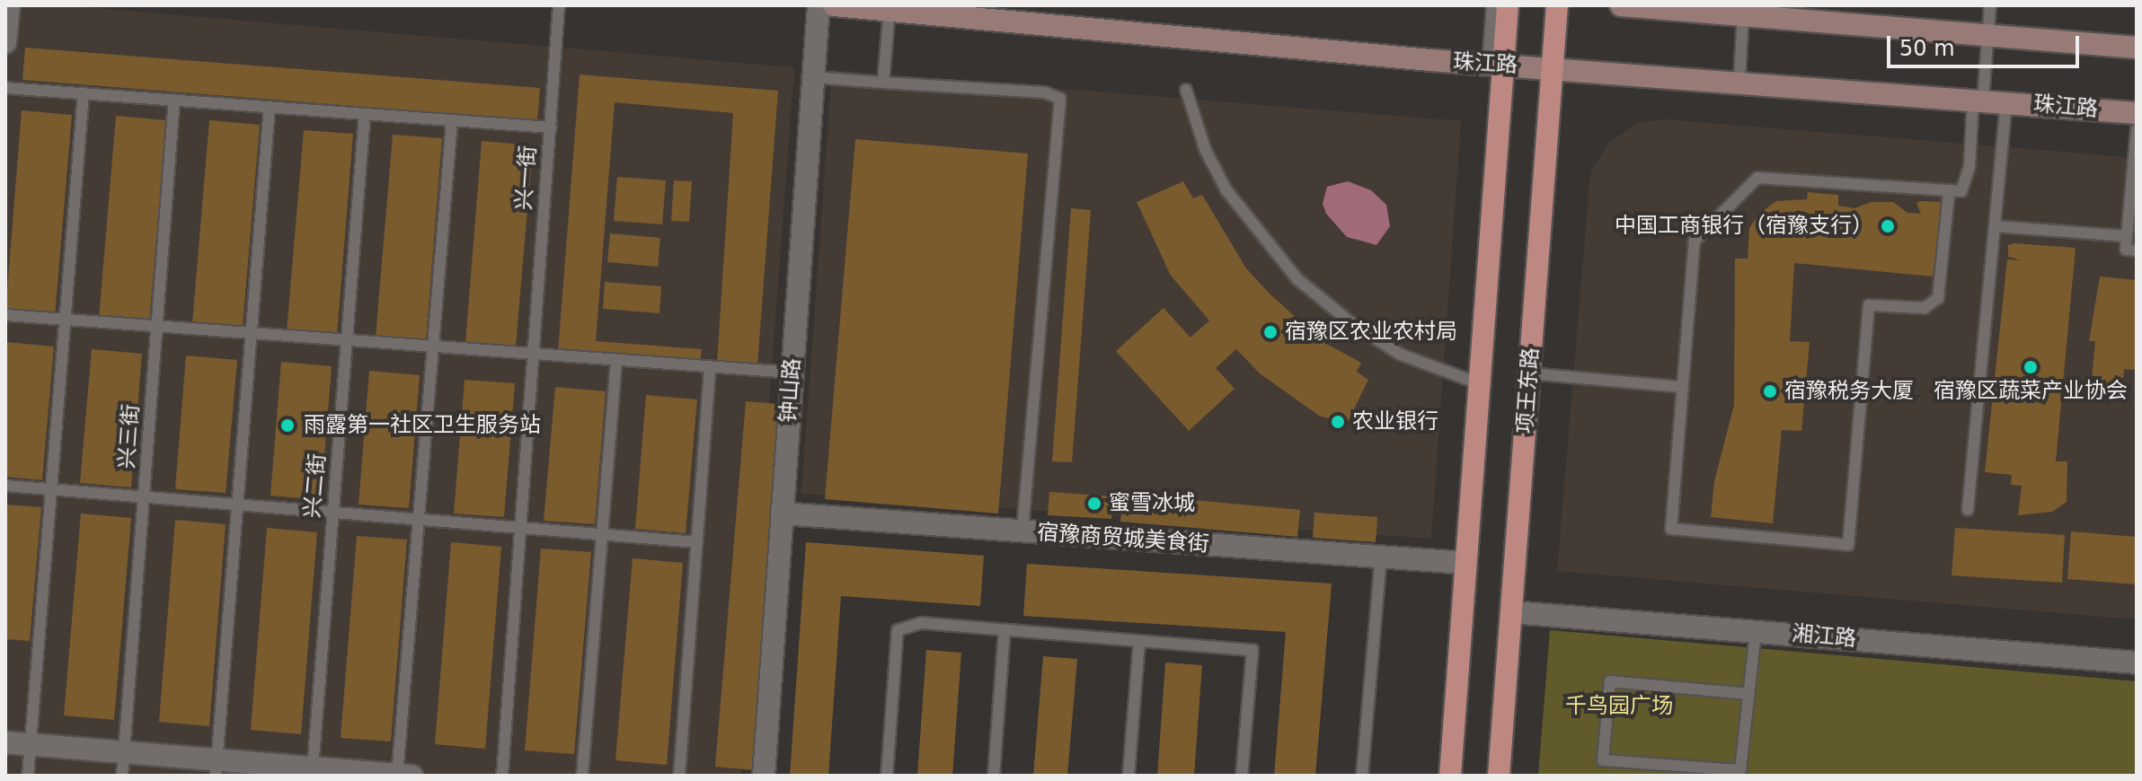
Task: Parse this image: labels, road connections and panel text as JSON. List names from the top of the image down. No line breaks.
{"streets":{"main road":["项王东路"],"street":["珠江路","钟山路","宿豫商贸城美食街","湘江路"],"lane":["兴一街","兴三街","兴二街"]},"crossings":[["珠江路","项王东路"],["兴一街","兴三街"],["兴一街","兴二街"],["钟山路","宿豫商贸城美食街"],["项王东路","湘江路"]],"parks":["千鸟园广场"],"places":["中国工商银行（宿豫支行）","宿豫区农业农村局","宿豫区蔬菜产业协会","宿豫税务大厦","农业银行","雨露第一社区卫生服务站","蜜雪冰城"],"scale_bar":"50 m"}
